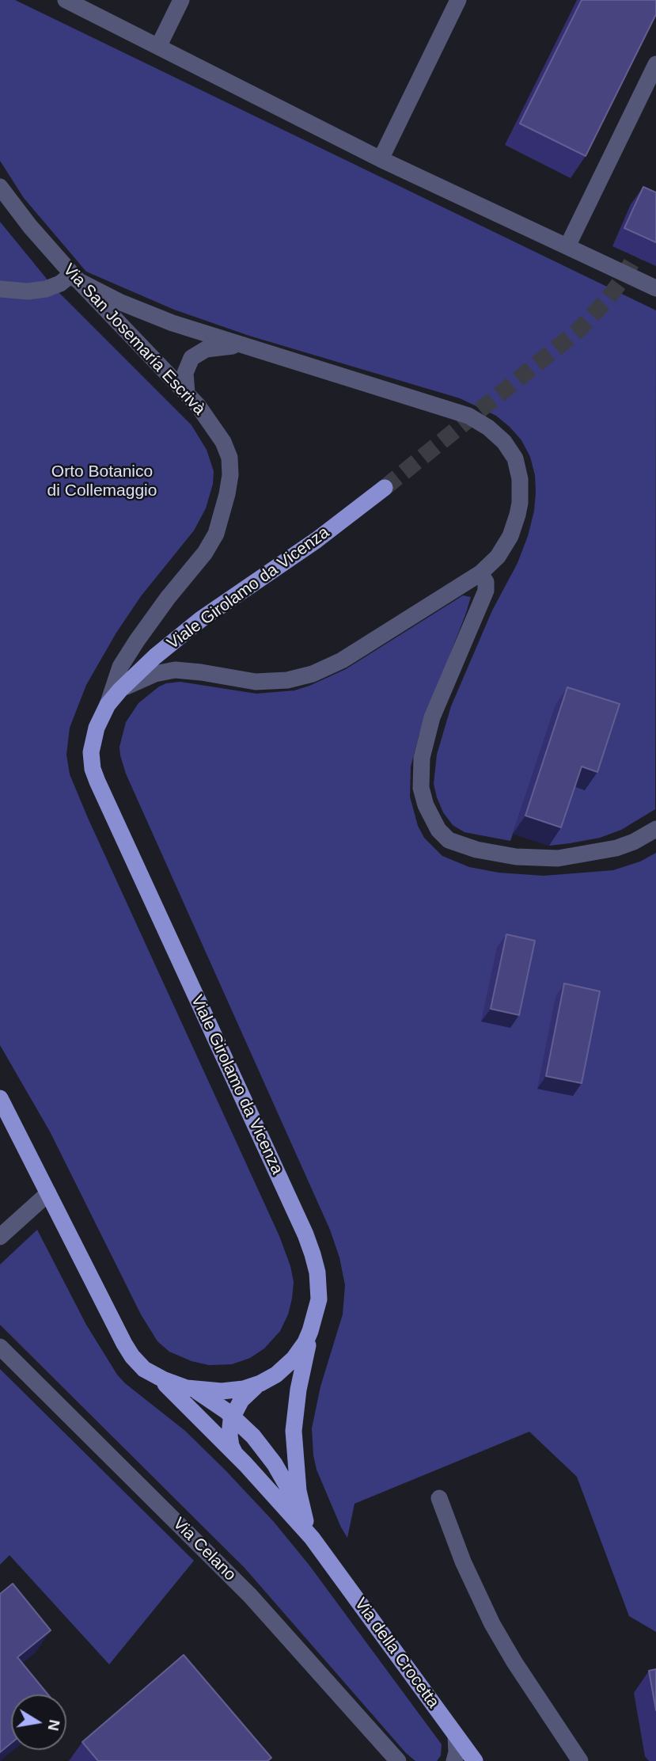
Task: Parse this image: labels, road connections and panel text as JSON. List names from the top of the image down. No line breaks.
{"streets":{"main road":["Viale Girolamo da Vicenza","Via della Crocetta"],"street":["Via San Josemaría Escrivà","Via Celano"]},"crossings":[["Via San Josemaría Escrivà","Viale Girolamo da Vicenza"],["Viale Girolamo da Vicenza","Via della Crocetta"]],"parks":["Orto Botanico di Collemaggio"],"north":"right"}
